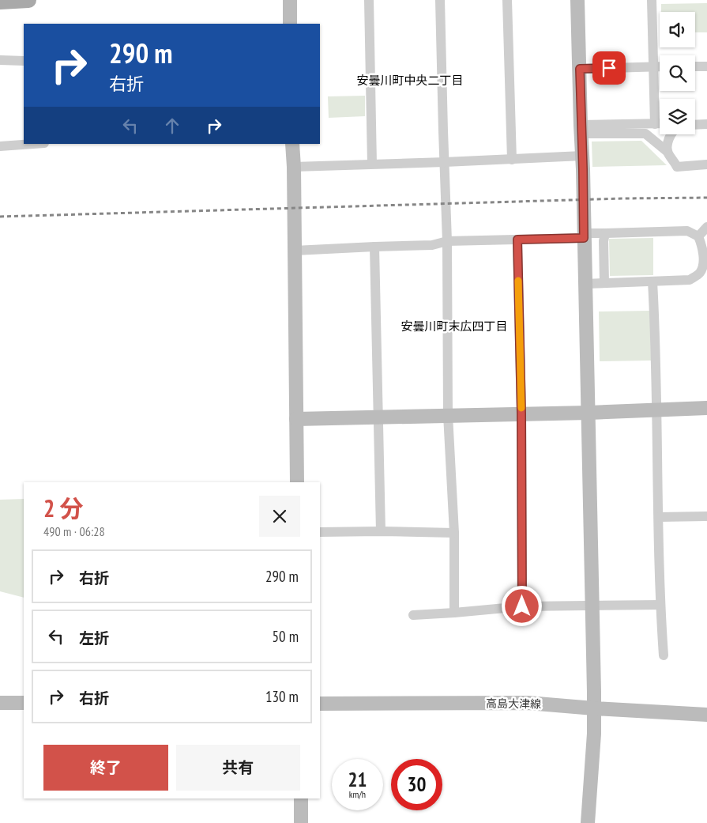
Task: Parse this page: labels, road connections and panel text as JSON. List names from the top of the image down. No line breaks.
{"streets":{"street":["高島大津線"]},"districts":["安曇川町中央二丁目","安曇川町末広四丁目"],"page":{"turn":["290 m","右折"],"heading":["2 分","490 m · 06:28"],"list":[{"name":"右折","value":"290 m"},{"name":"左折","value":"50 m"},{"name":"右折","value":"130 m"}],"buttons":["終了","共有"],"speed":"21 km/h","limit":"30"}}
